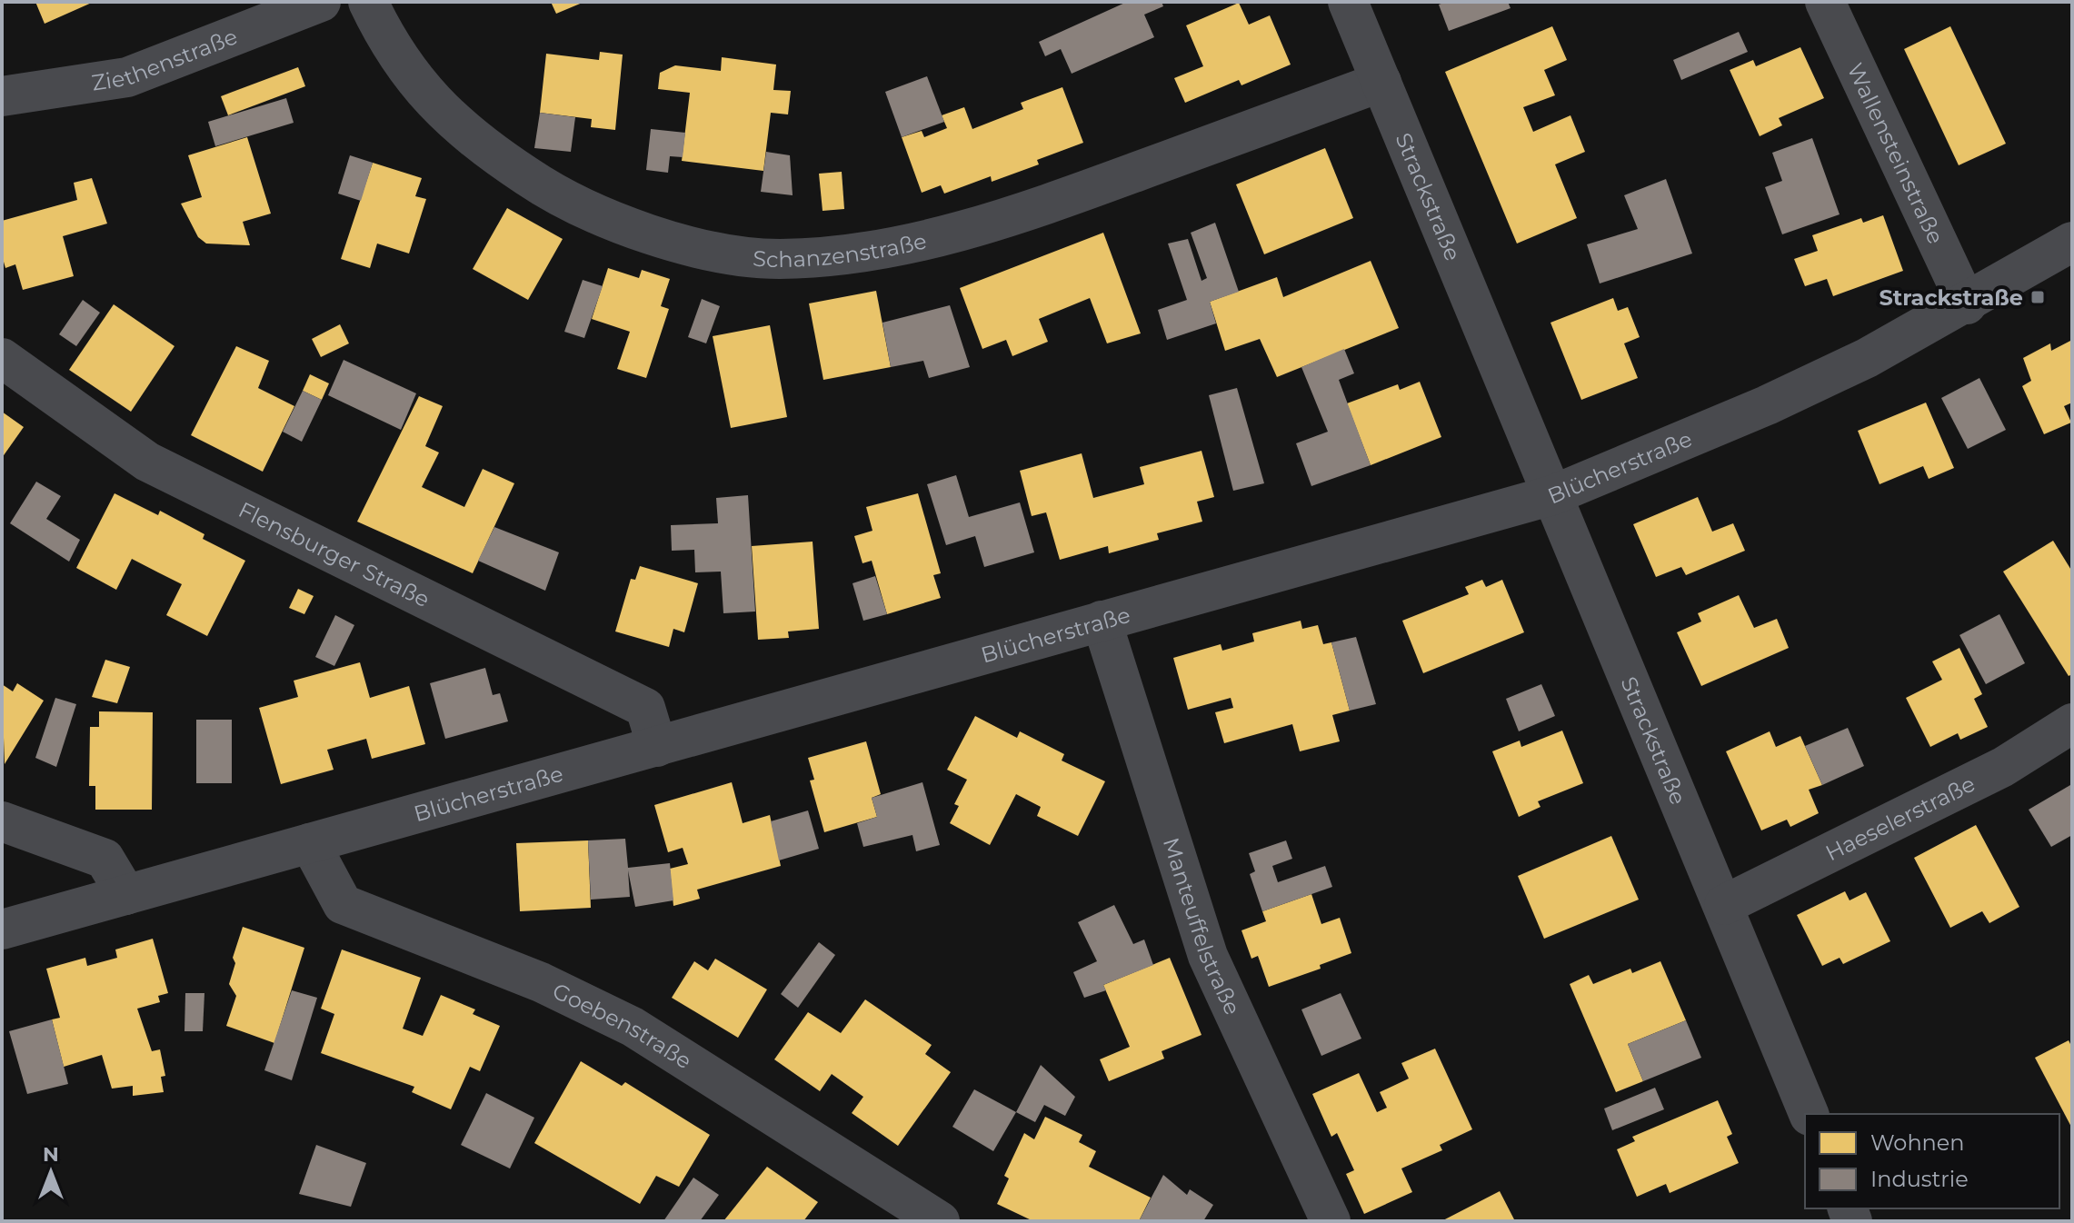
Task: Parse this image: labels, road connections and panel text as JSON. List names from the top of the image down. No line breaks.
{"streets":{"street":["Ziethenstraße","Wallensteinstraße","Strackstraße","Schanzenstraße","Blücherstraße","Flensburger Straße","Haeselerstraße","Manteuffelstraße","Goebenstraße"]},"crossings":[["Wallensteinstraße","Blücherstraße"],["Strackstraße","Schanzenstraße"],["Strackstraße","Blücherstraße"],["Strackstraße","Haeselerstraße"],["Blücherstraße","Flensburger Straße"],["Blücherstraße","Manteuffelstraße"],["Blücherstraße","Goebenstraße"]],"places":{"transit":["Strackstraße"]},"legend":["Wohnen","Industrie"],"north":"top"}
